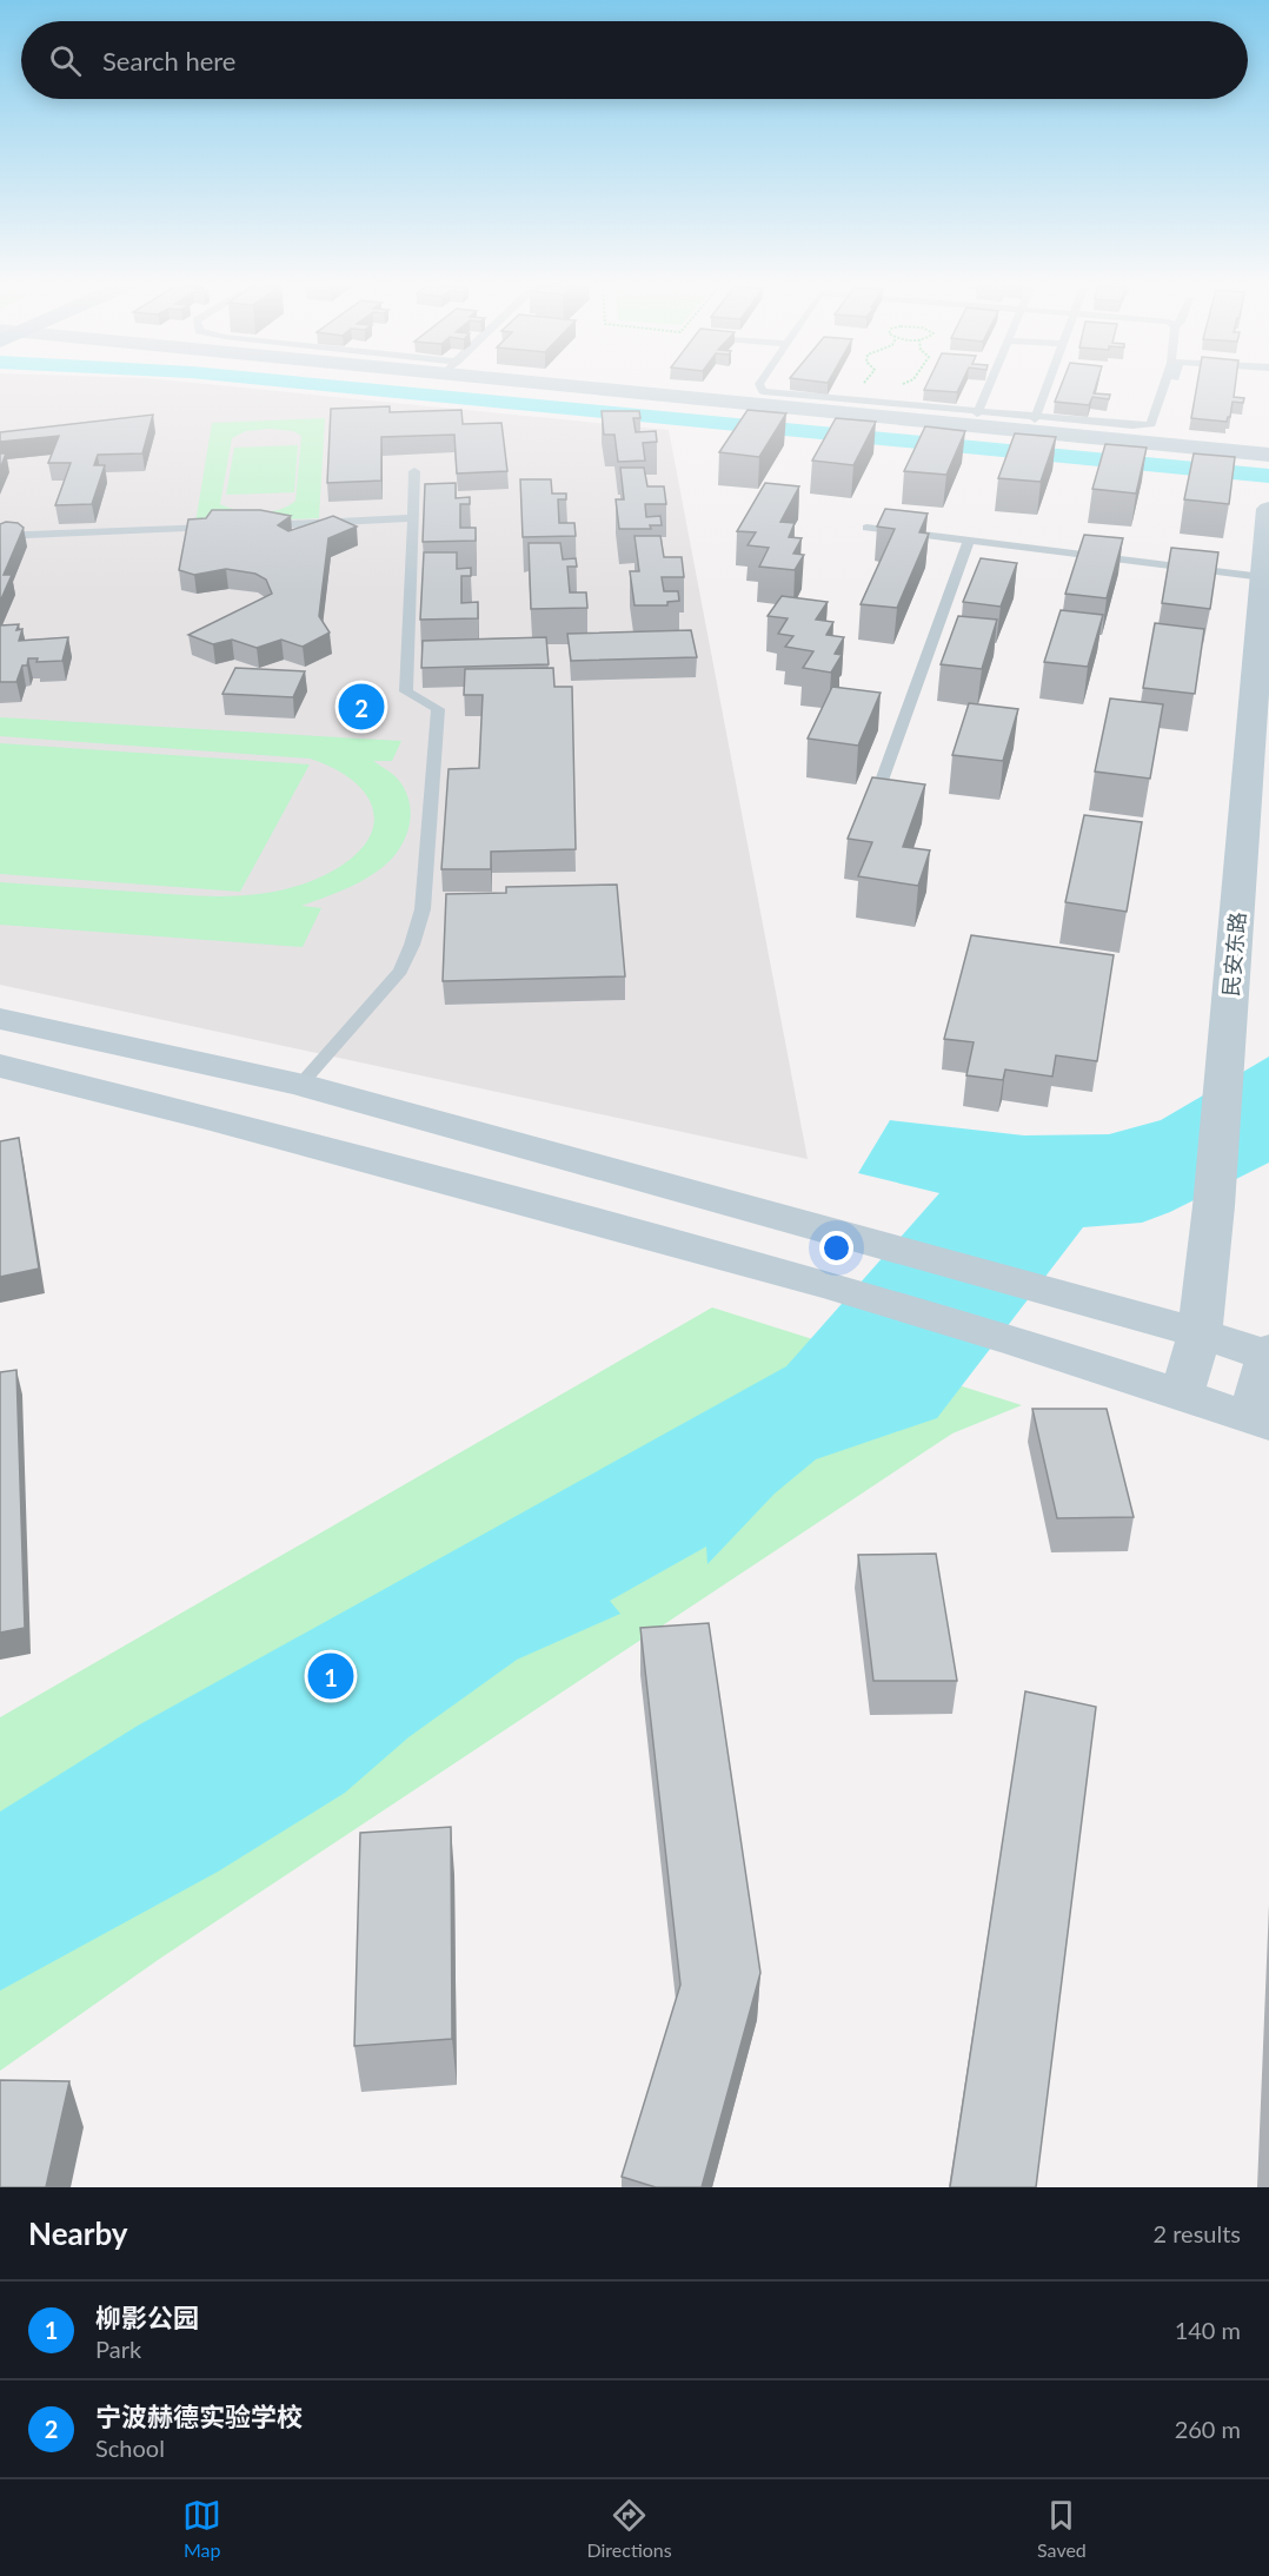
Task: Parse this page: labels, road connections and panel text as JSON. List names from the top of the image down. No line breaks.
{"streets":{"main road":["民安东路"]},"page":{"search":"Search here","pins":["2","1"],"heading":["Nearby","2 results"],"list":[{"mark":"1","name":"柳影公园","note":"Park","value":"140 m"},{"mark":"2","name":"宁波赫德实验学校","note":"School","value":"260 m"}],"nav":["Map","Directions","Saved"]}}
